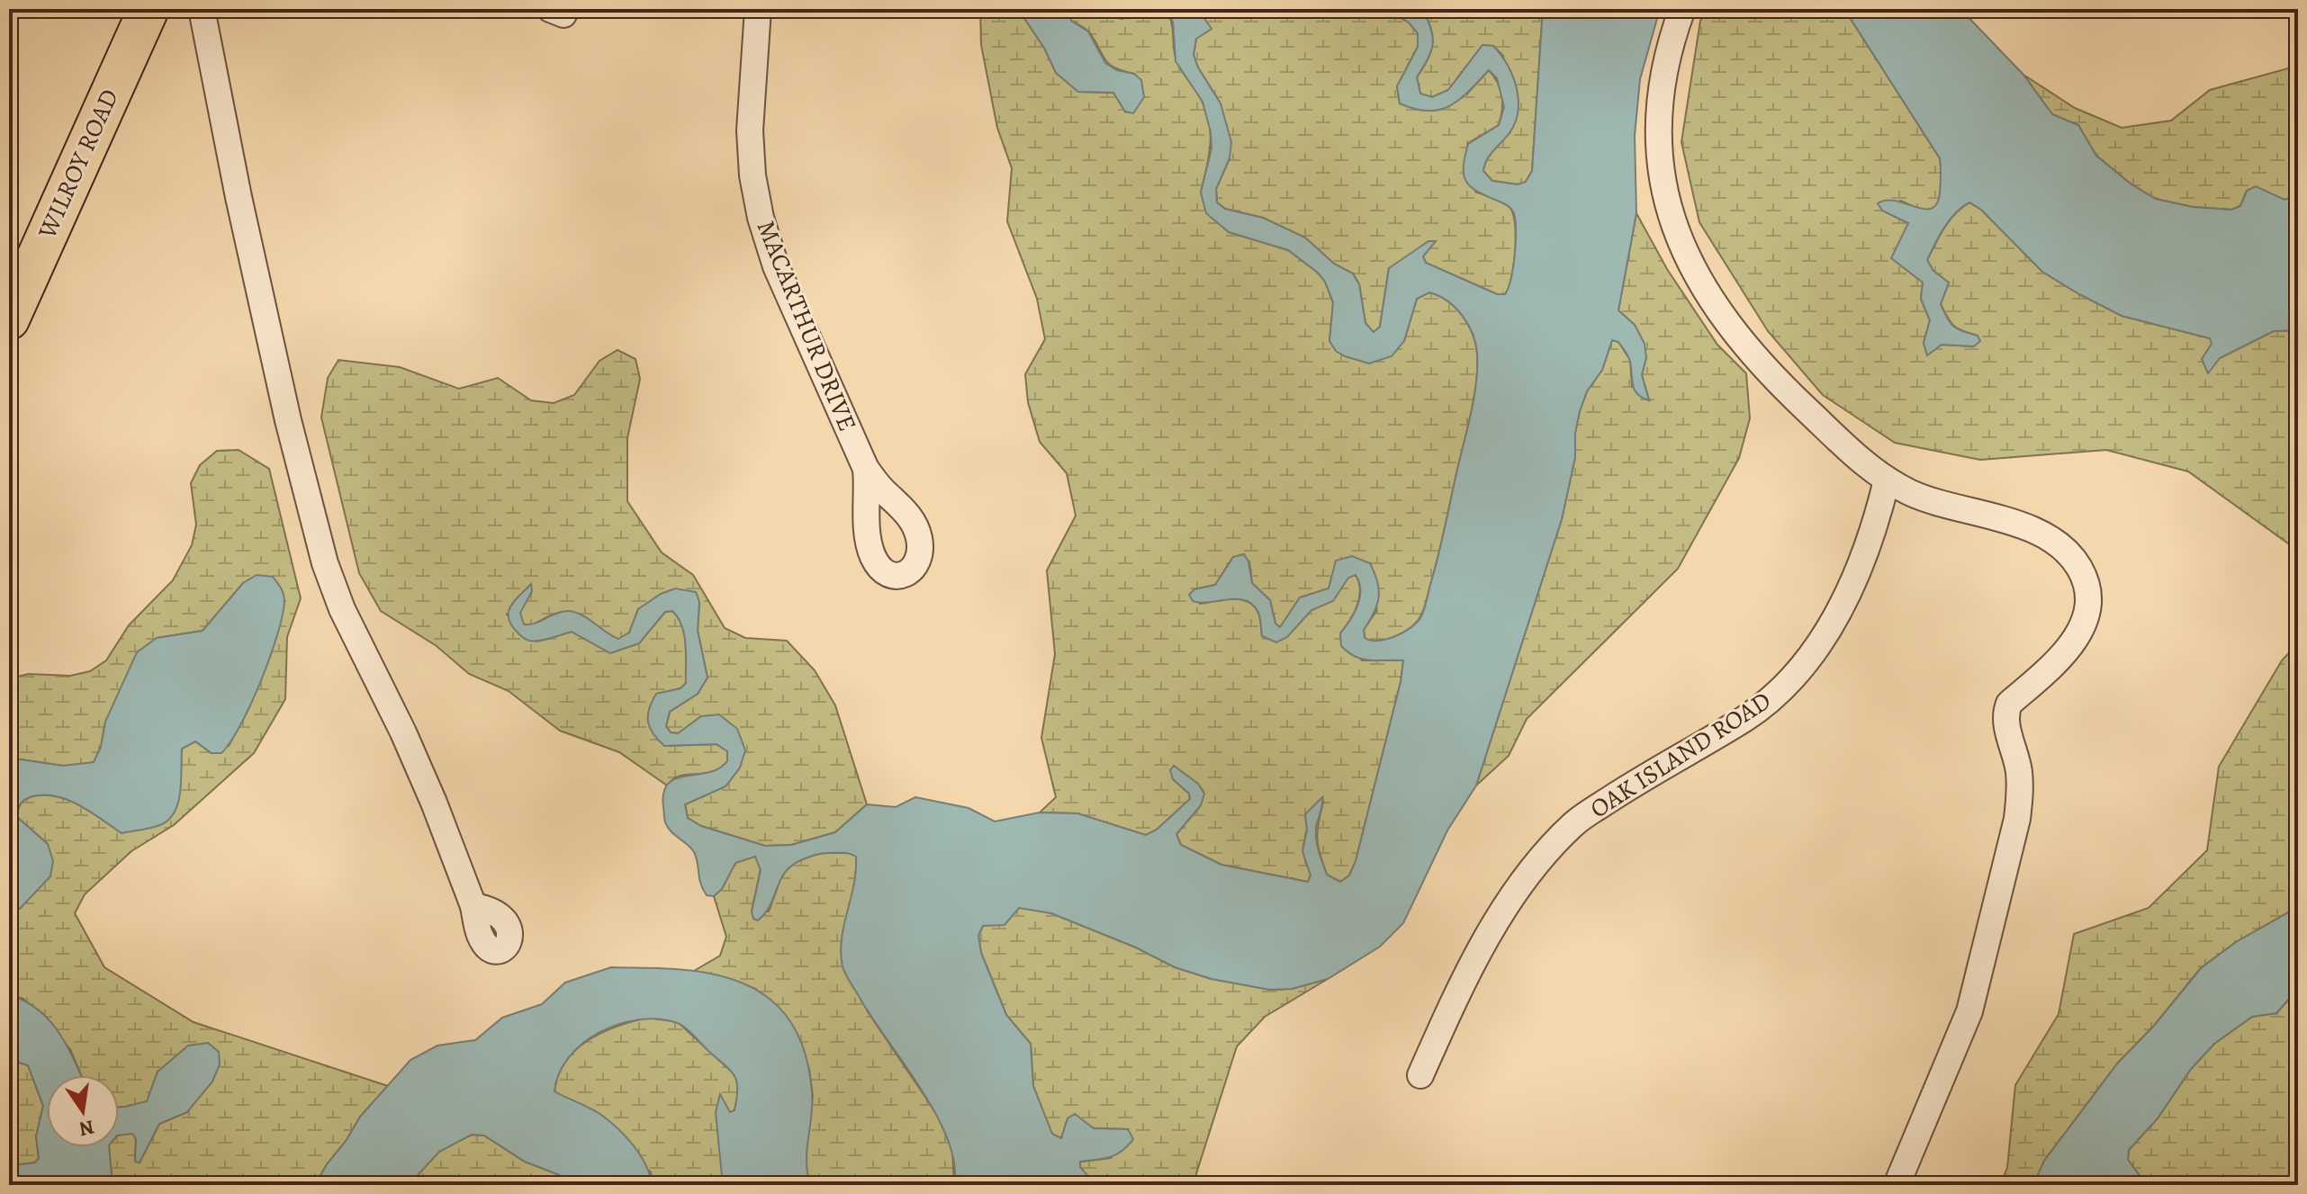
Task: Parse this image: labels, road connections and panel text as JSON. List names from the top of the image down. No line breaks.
{"streets":{"main road":["WILROY ROAD"],"street":["MACARTHUR DRIVE","OAK ISLAND ROAD"]},"north":"bottom"}
